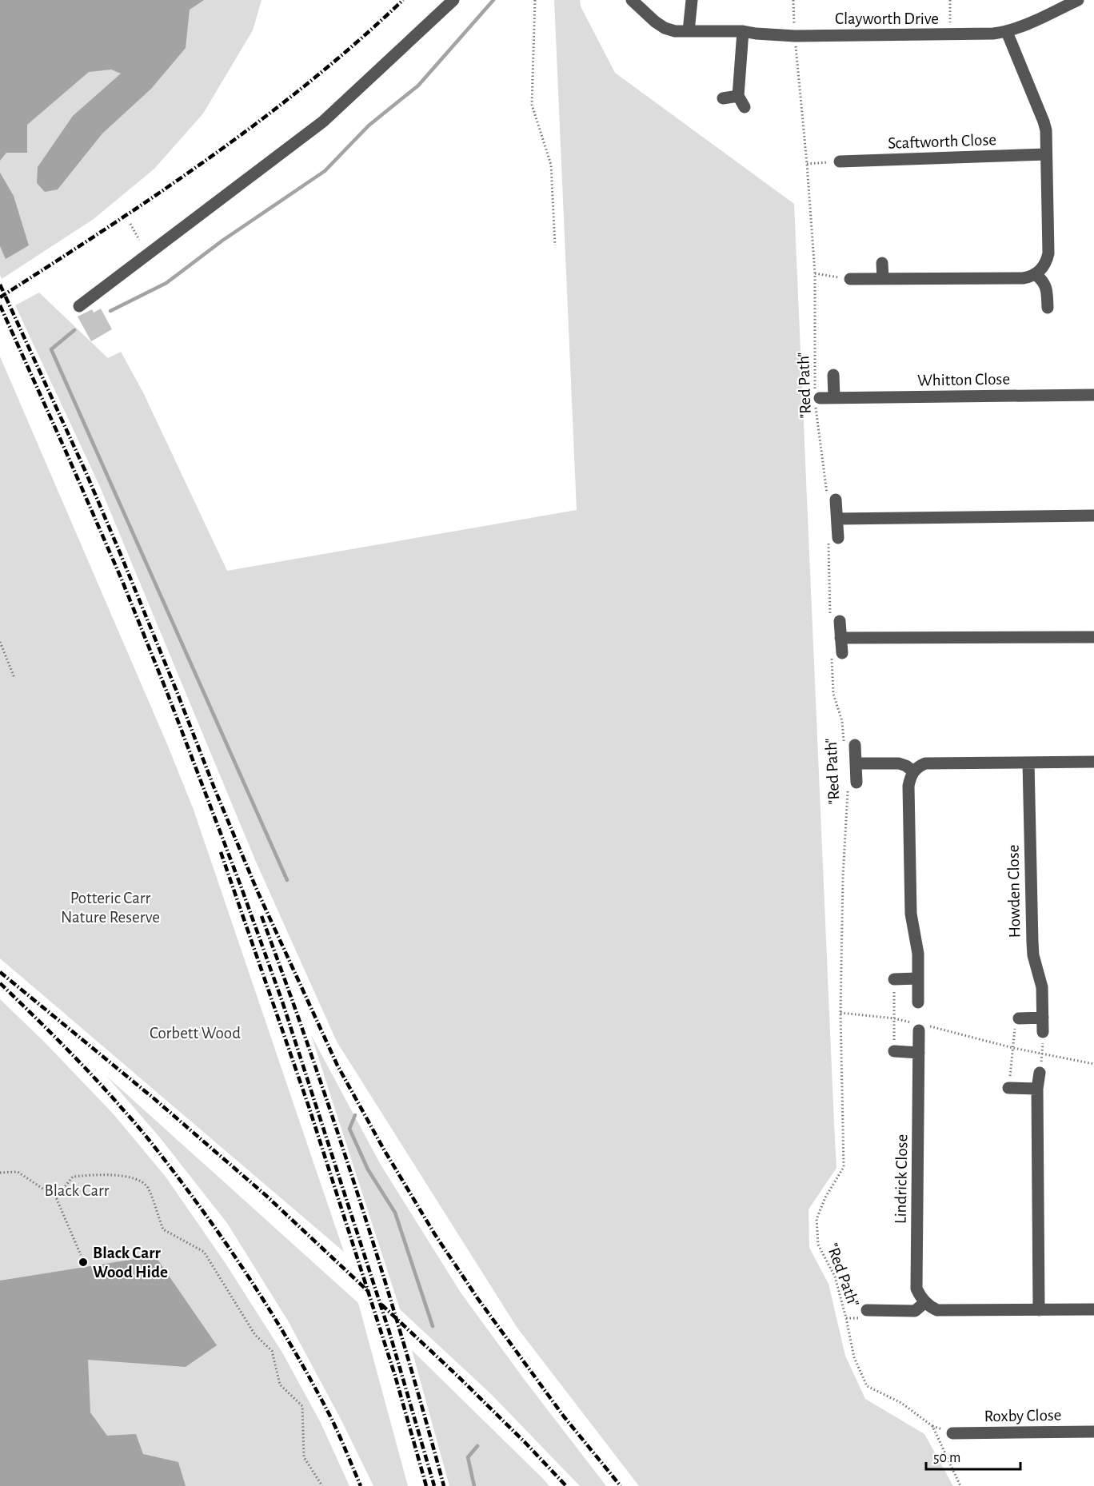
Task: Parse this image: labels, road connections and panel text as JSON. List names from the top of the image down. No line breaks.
{"streets":{"street":["Clayworth Drive","Scaftworth Close","Whitton Close","Howden Close","Lindrick Close","Roxby Close"],"path":["\"Red Path\""]},"crossings":[["Clayworth Drive","\"Red Path\""],["Whitton Close","\"Red Path\""]],"parks":["Potteric Carr Nature Reserve","Corbett Wood","Black Carr"],"places":["Black Carr Wood Hide"],"scale_bar":"50 m"}
